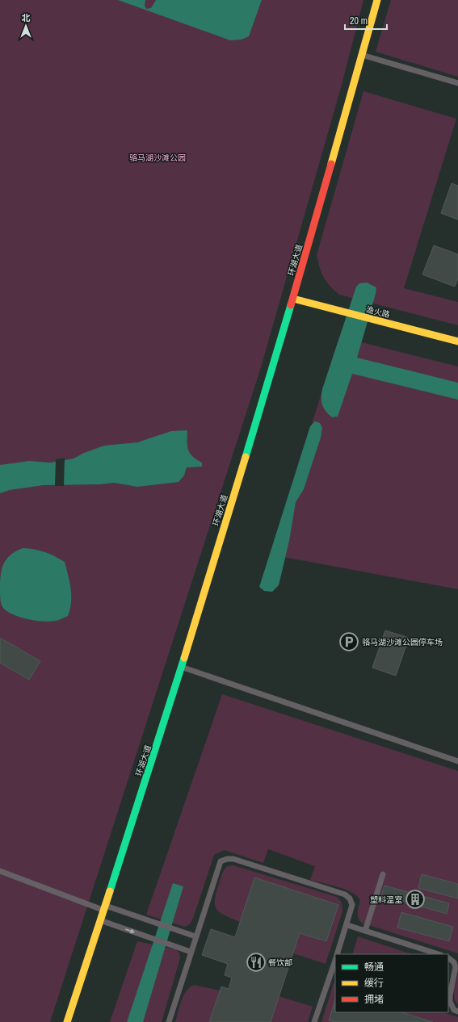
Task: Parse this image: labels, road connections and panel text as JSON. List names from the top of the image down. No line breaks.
{"streets":{"main road":["环湖大道","渔火路"]},"crossings":[["环湖大道","渔火路"]],"parks":["骆马湖沙滩公园"],"places":{"parking":["骆马湖沙滩公园停车场"],"building":["塑料温室"],"restaurant":["餐饮部"]},"legend":["畅通","缓行","拥堵"],"scale_bar":"20 m","north":"top"}
